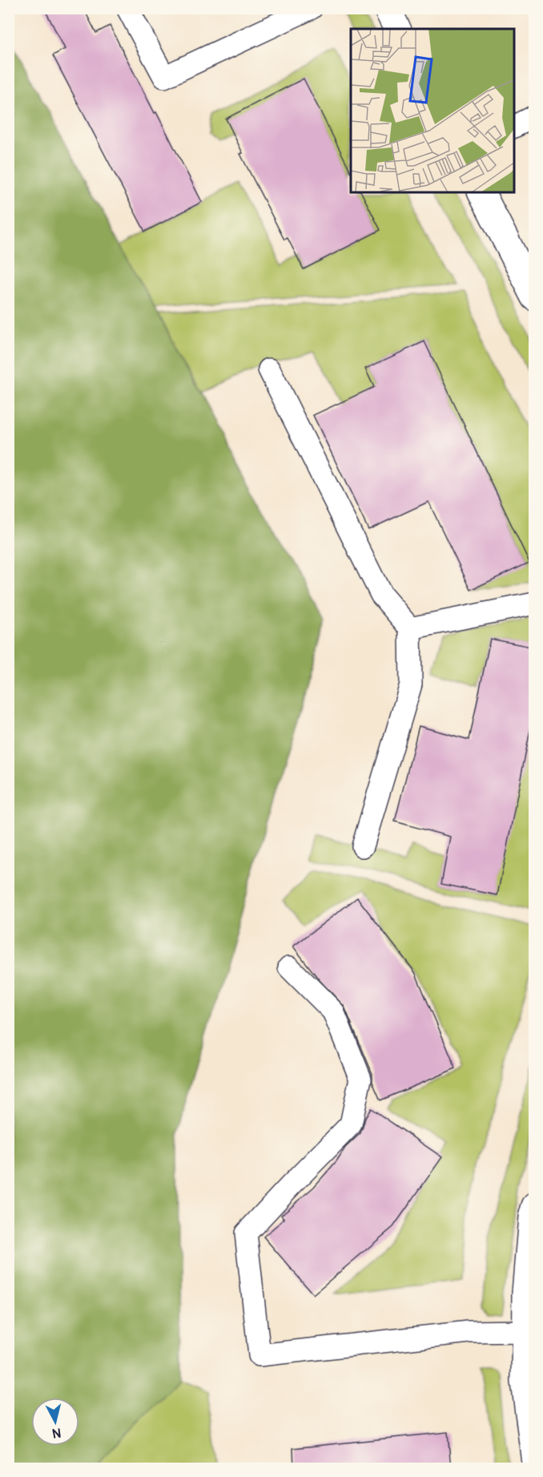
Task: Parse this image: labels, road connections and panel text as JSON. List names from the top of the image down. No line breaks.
{"north":"bottom"}
